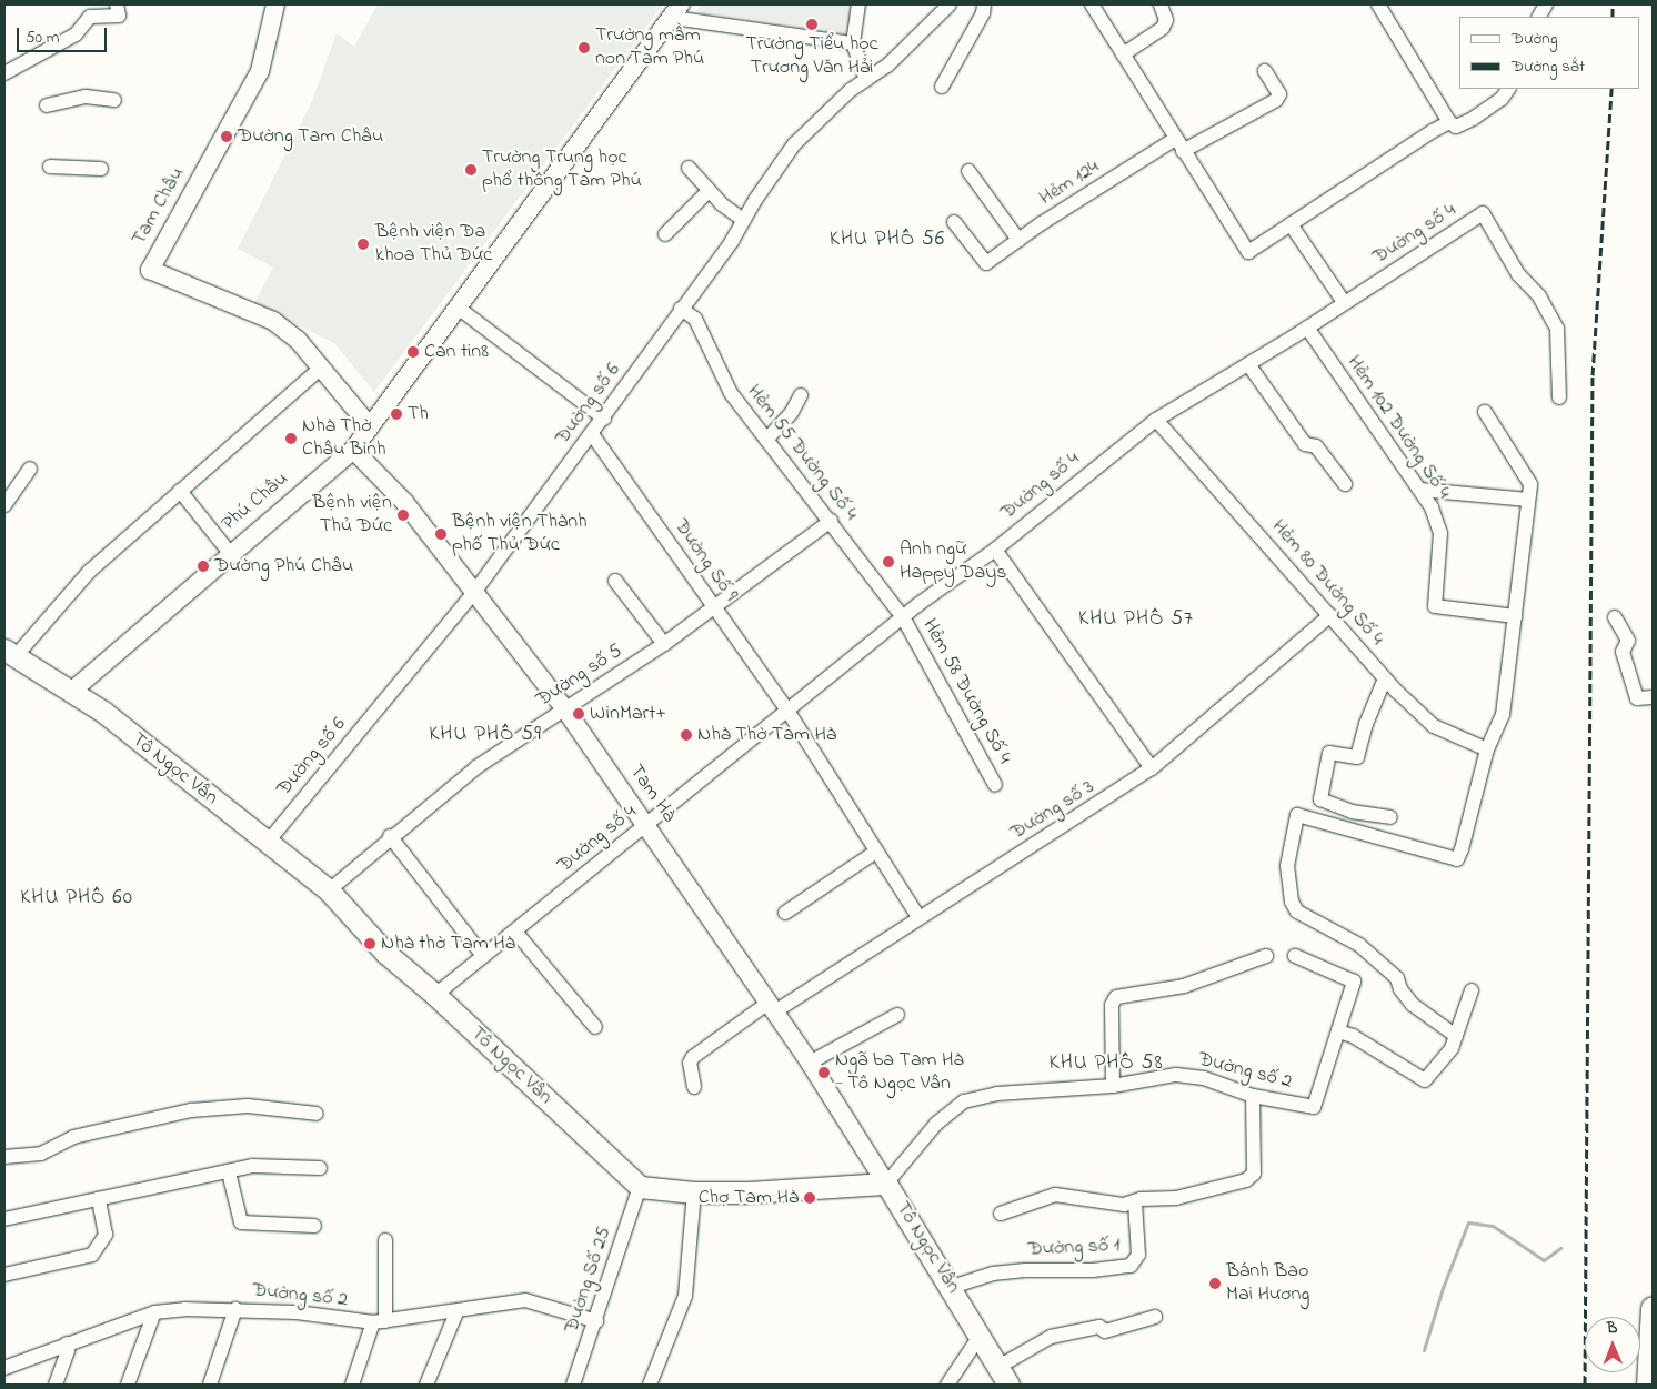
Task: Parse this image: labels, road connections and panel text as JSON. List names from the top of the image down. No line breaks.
{"streets":{"main road":["Tô Ngọc Vân"],"street":["Hẻm 124","Tam Châu","Đường số 4","Đường số 6","Hẻm 102 Đường Số 4","Hẻm 55 Đường Số 4","Phú Châu","Đường Số 9","Hẻm 80 Đường Số 4","Đường số 5","Hẻm 58 Đường Số 4","Tam Hà","Đường số 3","Đường số 2","Đường số 1","Đường Số 25"]},"crossings":[["Tam Châu","Phú Châu"],["Đường số 4","Hẻm 102 Đường Số 4"],["Đường số 4","Hẻm 55 Đường Số 4"],["Đường số 4","Đường Số 9"],["Đường số 4","Hẻm 80 Đường Số 4"],["Đường số 4","Hẻm 58 Đường Số 4"],["Đường số 4","Tô Ngọc Vân"],["Đường số 4","Tam Hà"],["Đường số 6","Hẻm 55 Đường Số 4"],["Đường số 6","Đường Số 9"],["Đường số 6","Tô Ngọc Vân"],["Đường số 6","Tam Hà"],["Hẻm 55 Đường Số 4","Đường số 5"],["Hẻm 55 Đường Số 4","Hẻm 58 Đường Số 4"],["Phú Châu","Tô Ngọc Vân"],["Phú Châu","Tam Hà"],["Đường Số 9","Đường số 5"],["Đường Số 9","Đường số 3"],["Hẻm 80 Đường Số 4","Đường số 3"],["Đường số 5","Tô Ngọc Vân"],["Đường số 5","Tam Hà"],["Tô Ngọc Vân","Tam Hà"],["Tô Ngọc Vân","Đường số 2"],["Tô Ngọc Vân","Đường số 1"],["Tô Ngọc Vân","Đường Số 25"],["Tam Hà","Đường số 3"],["Tam Hà","Đường số 2"],["Đường số 2","Đường Số 25"]],"districts":["KHU PHỐ 56","KHU PHỐ 57","KHU PHỐ 59","KHU PHỐ 60","KHU PHỐ 58"],"places":["Trường Tiểu học Trương Văn Hải","Trường mầm non Tam Phú","Đường Tam Châu","Trường Trung học phổ thông Tam Phú","Bệnh viện Đa khoa Thủ Đức","Can tin8","Th","Nhà Thờ Châu Bình","Bệnh viện Thủ Đức","Bệnh viện Thành phố Thủ Đức","Anh ngữ Happy Days","Đường Phú Châu","WinMart+","Nhà Thờ Tam Hà","Nhà thờ Tam Hà","Ngã ba Tam Hà - Tô Ngọc Vân","Chợ Tam Hà","Bánh Bao Mai Hương"],"legend":["Đường","Đường sắt"],"scale_bar":"50 m","north":"top"}
